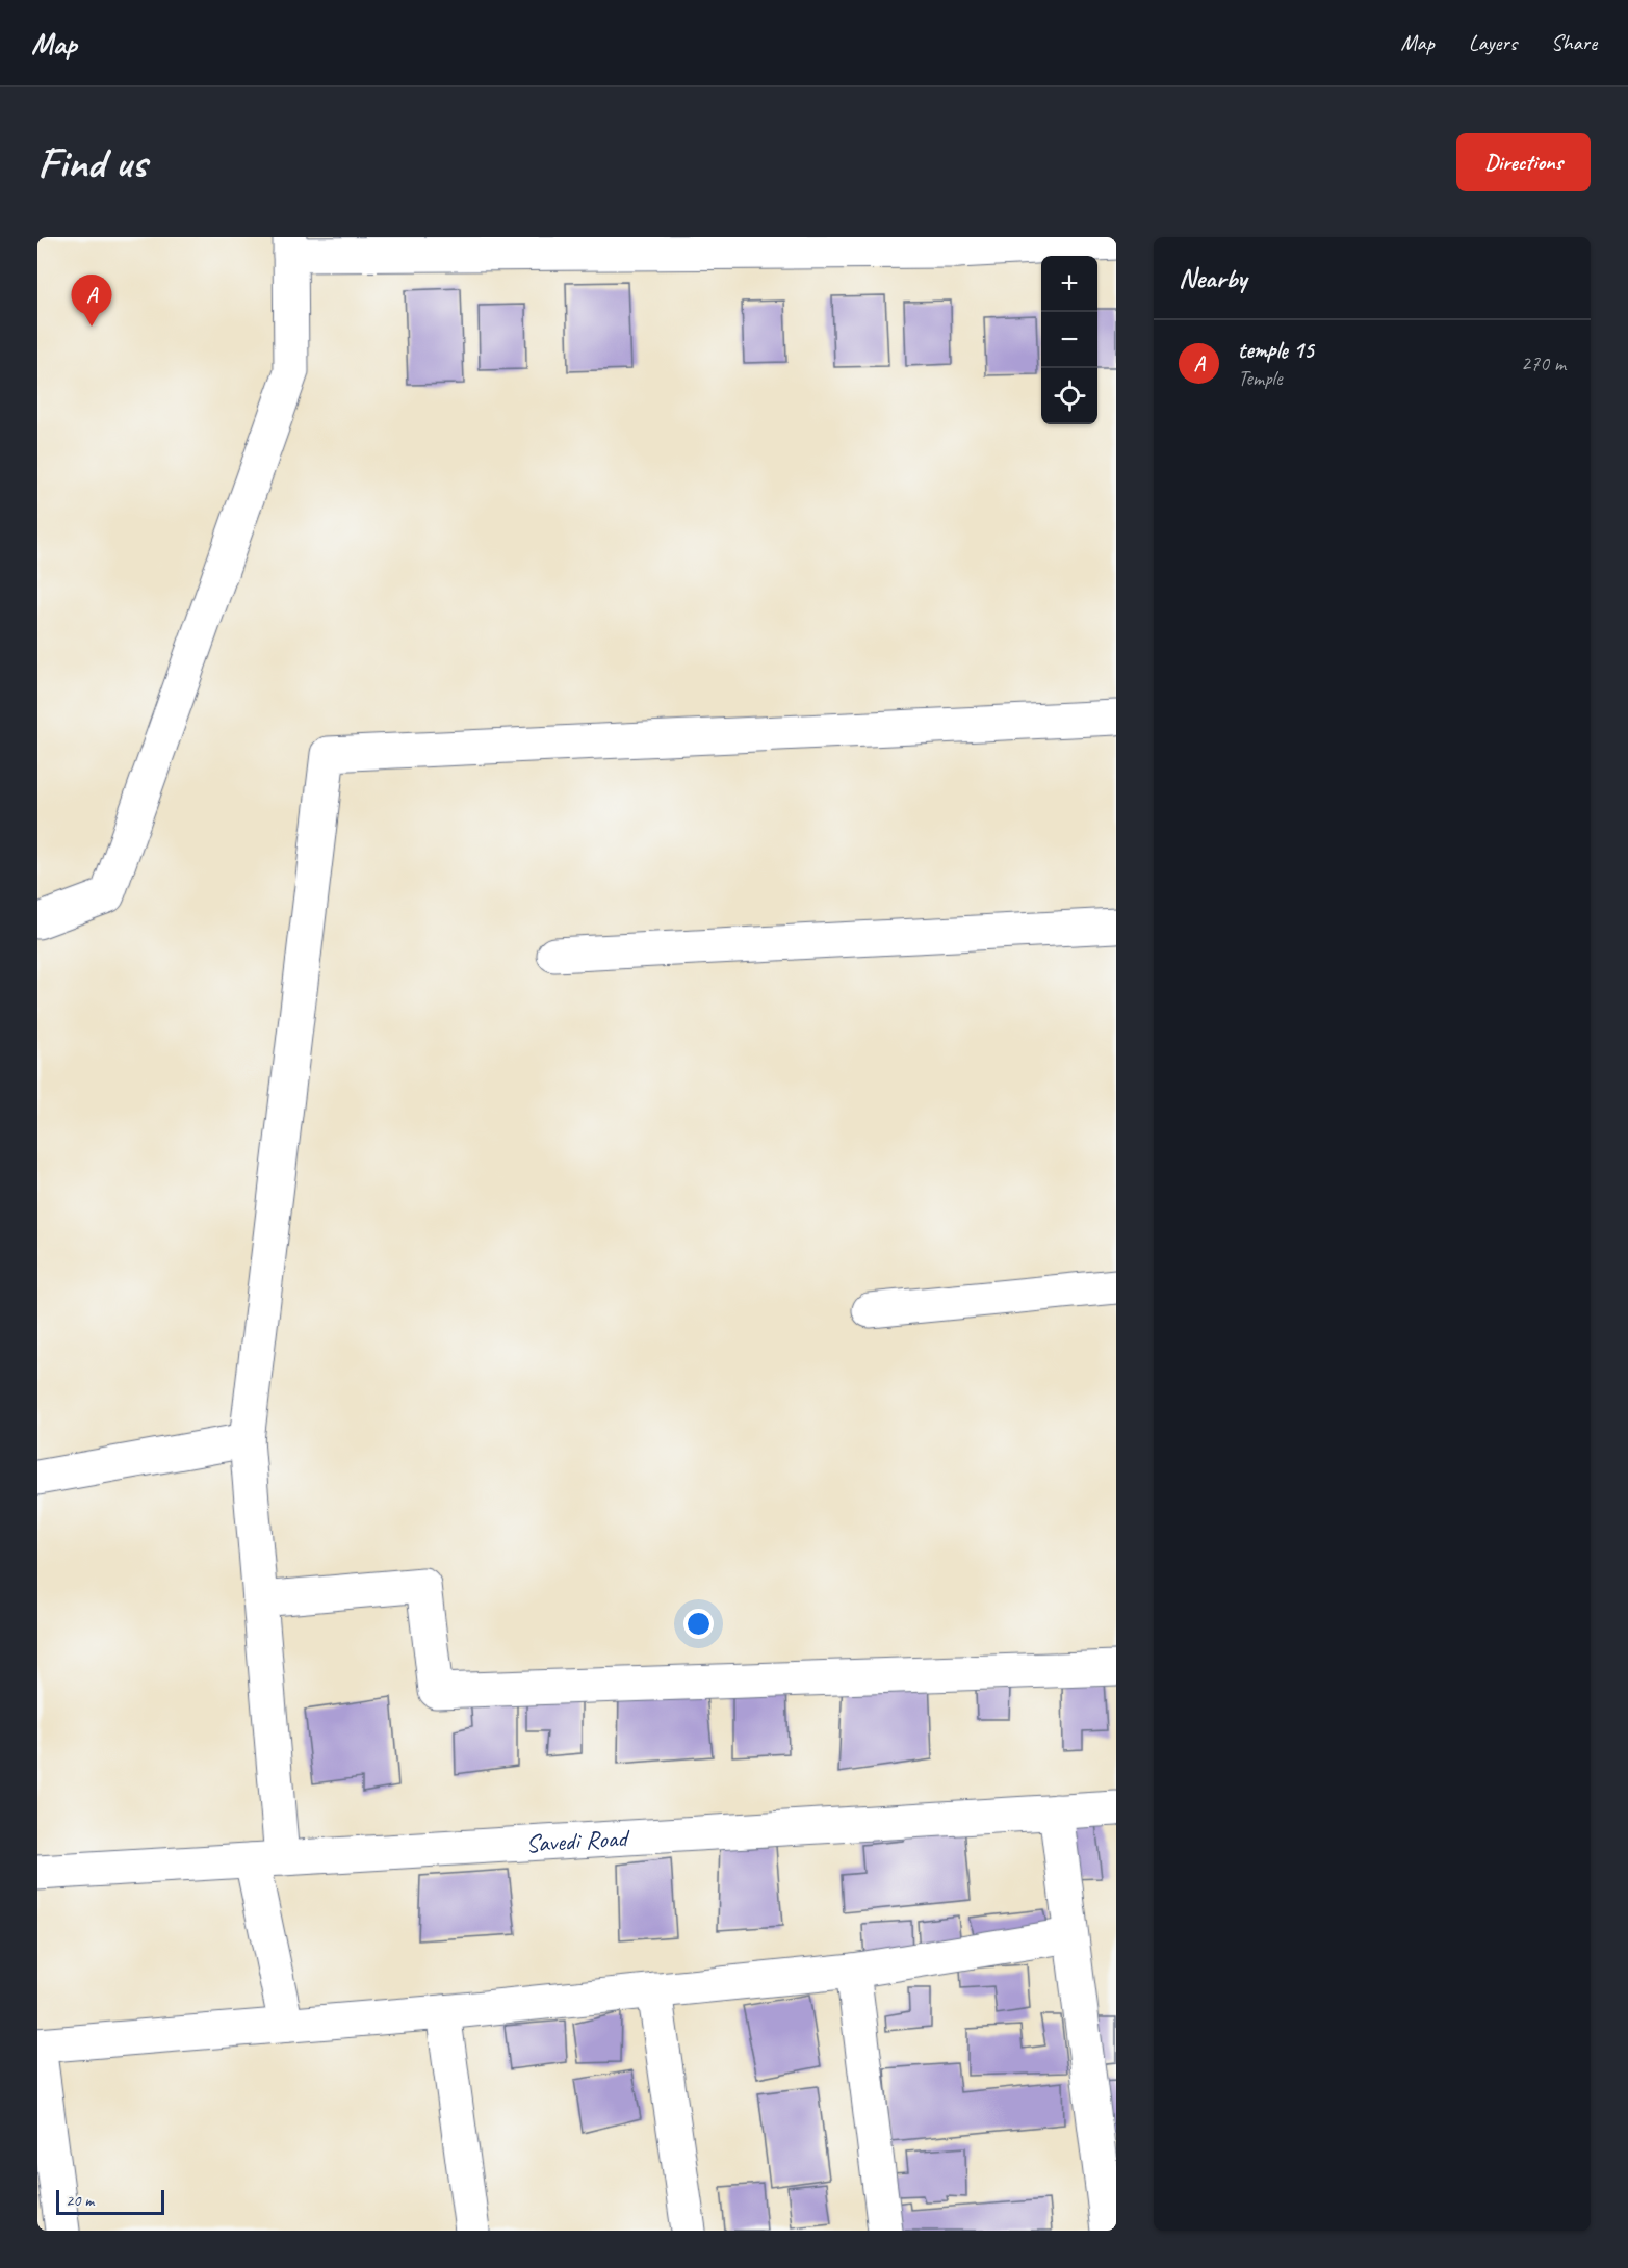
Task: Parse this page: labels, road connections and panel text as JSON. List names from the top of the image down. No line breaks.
{"streets":{"street":["Savedi Road"]},"scale_bar":"20 m","page":{"header":"Map","nav":["Map","Layers","Share"],"buttons":"Directions","title":"Find us","heading":"Nearby","map_buttons":["+","−"],"pins":"A","list":[{"mark":"A","name":"temple 15","note":"Temple","value":"270 m"}],"scale":"20 m"}}
